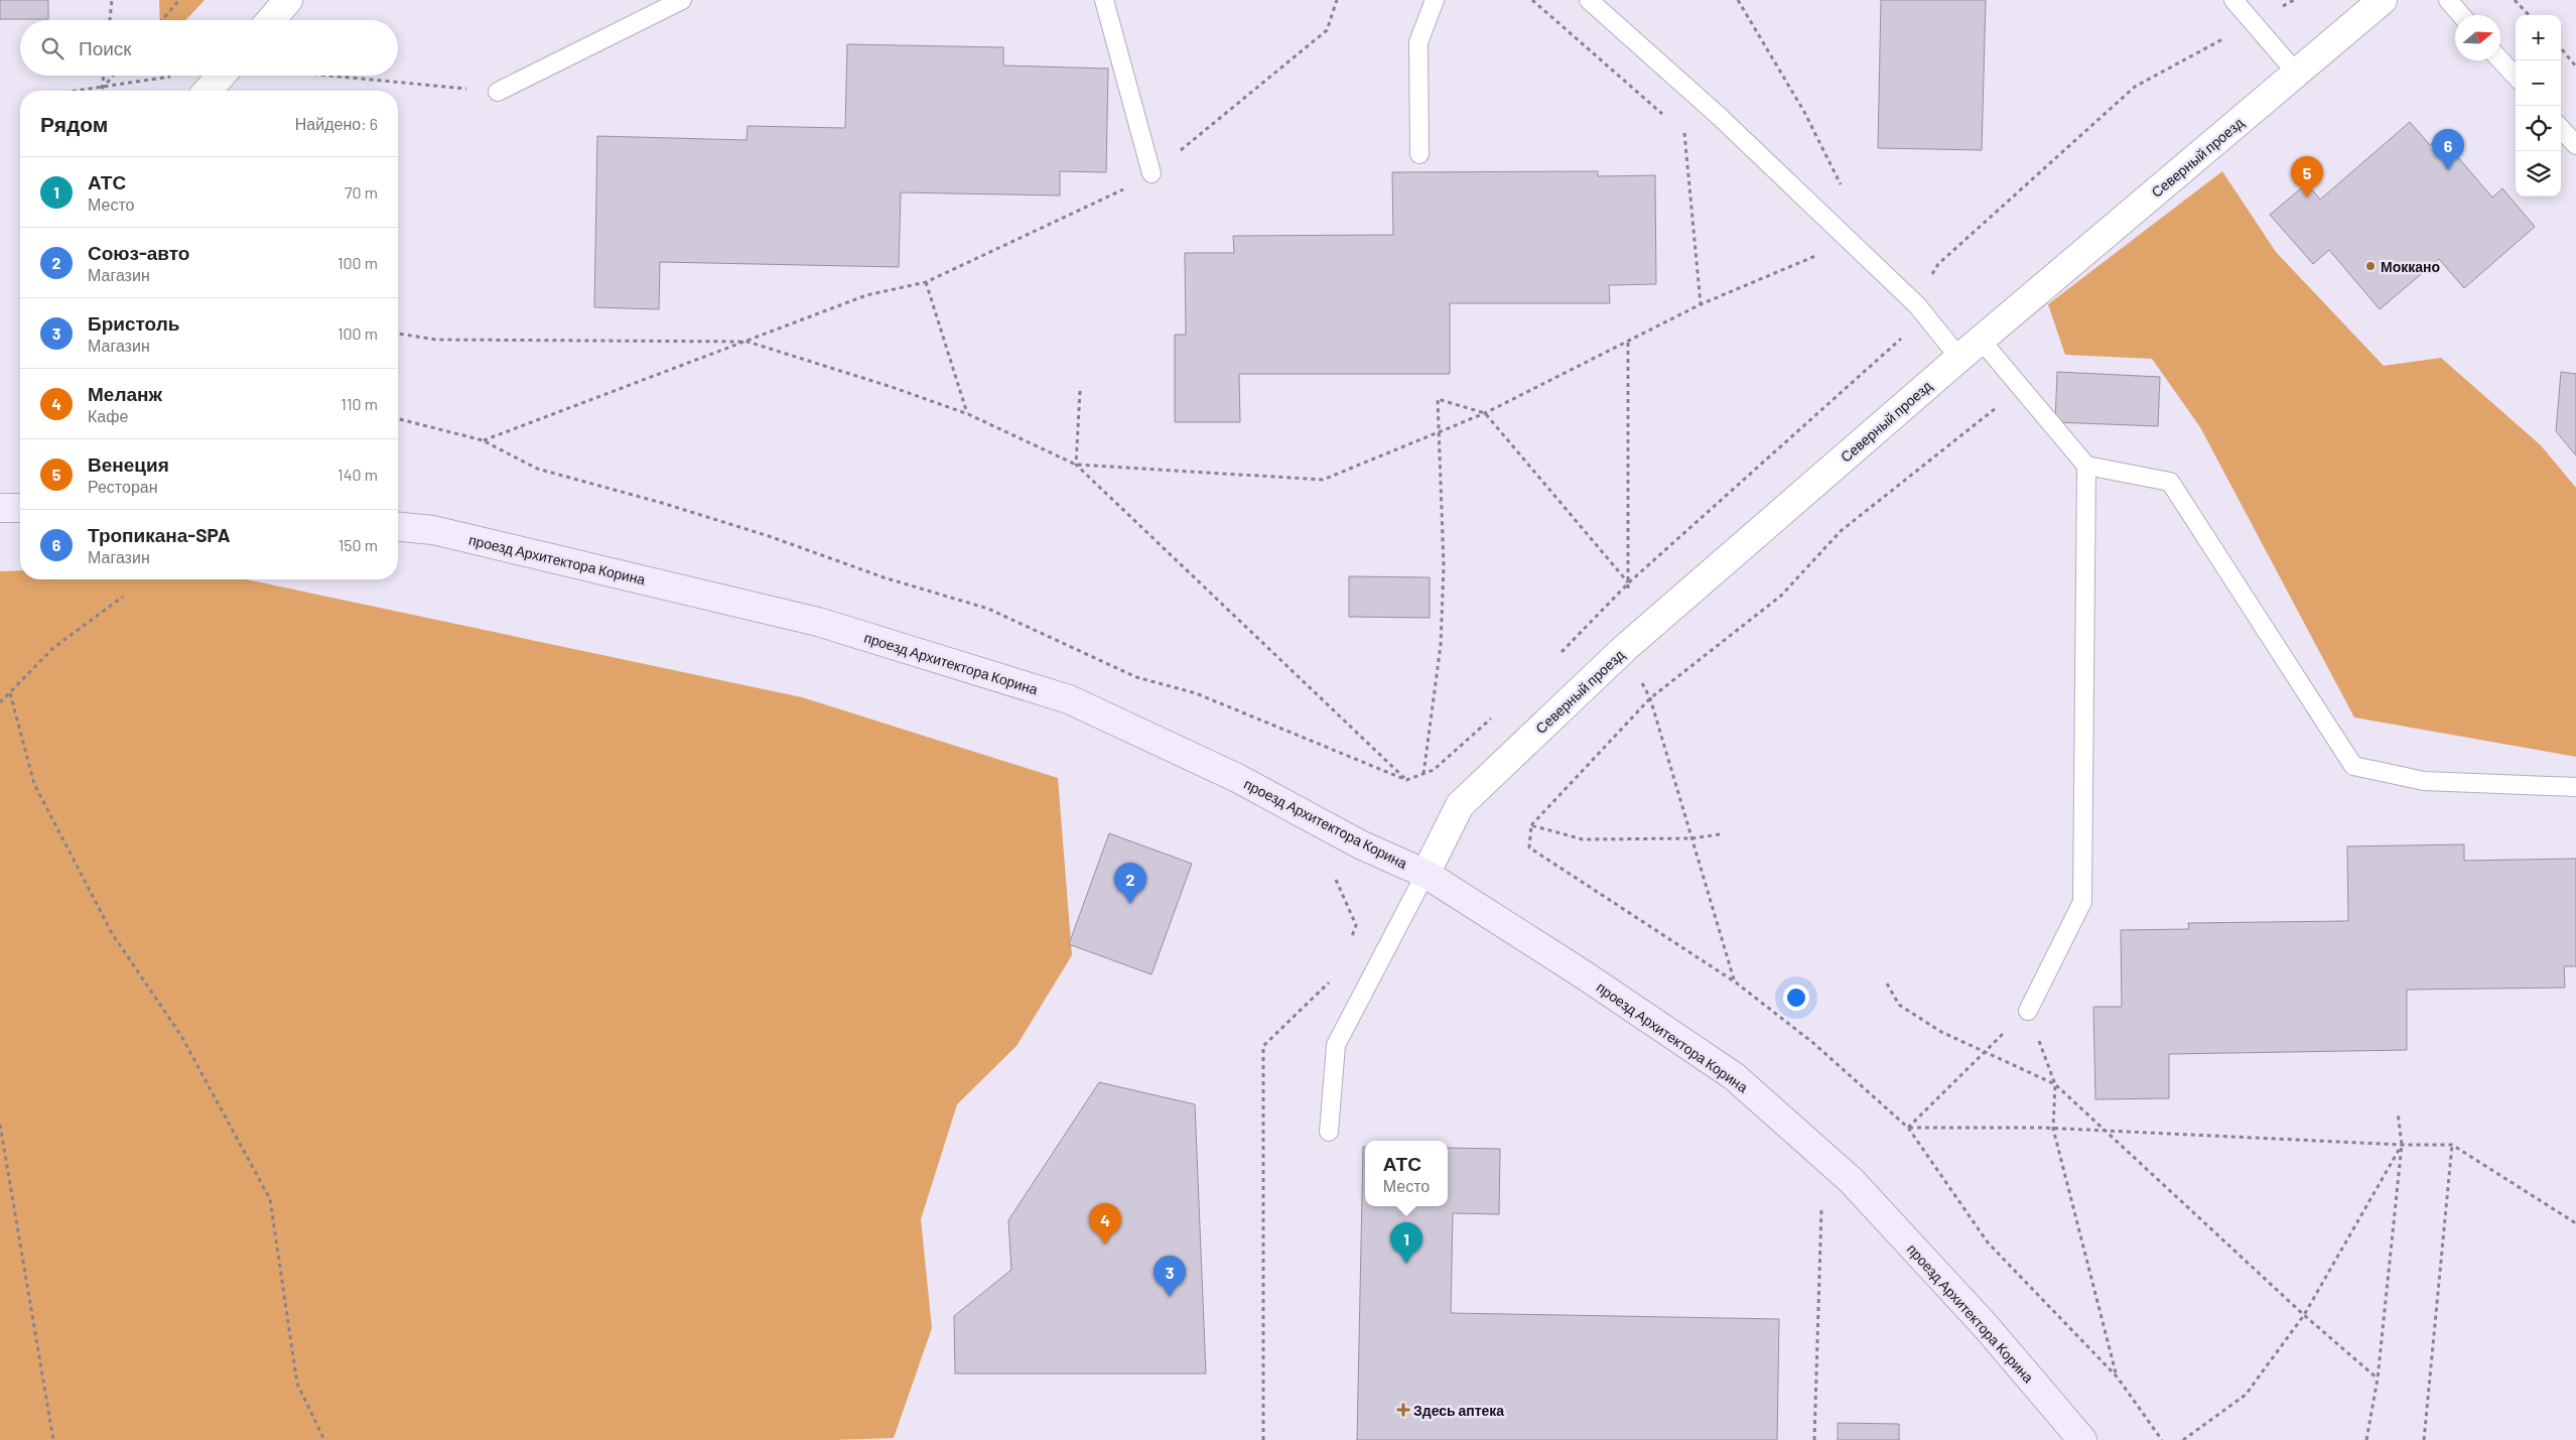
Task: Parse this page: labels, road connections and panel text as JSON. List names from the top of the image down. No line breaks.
{"streets":{"street":["Северный проезд","проезд Архитектора Корина"]},"crossings":[["Северный проезд","проезд Архитектора Корина"]],"places":{"other":["Моккано"],"health":["Здесь аптека"]},"north":"right","page":{"map_buttons":["+","−"],"search":"Поиск","heading":["Рядом","Найдено: 6"],"pins":["6","5","2","4","1","3"],"list":[{"mark":"1","name":"АТС","note":"Место","value":"70 m"},{"mark":"2","name":"Союз-авто","note":"Магазин","value":"100 m"},{"mark":"3","name":"Бристоль","note":"Магазин","value":"100 m"},{"mark":"4","name":"Меланж","note":"Кафе","value":"110 m"},{"mark":"5","name":"Венеция","note":"Ресторан","value":"140 m"},{"mark":"6","name":"Тропикана-SPA","note":"Магазин","value":"150 m"}],"popup":["АТС","Место"]}}
